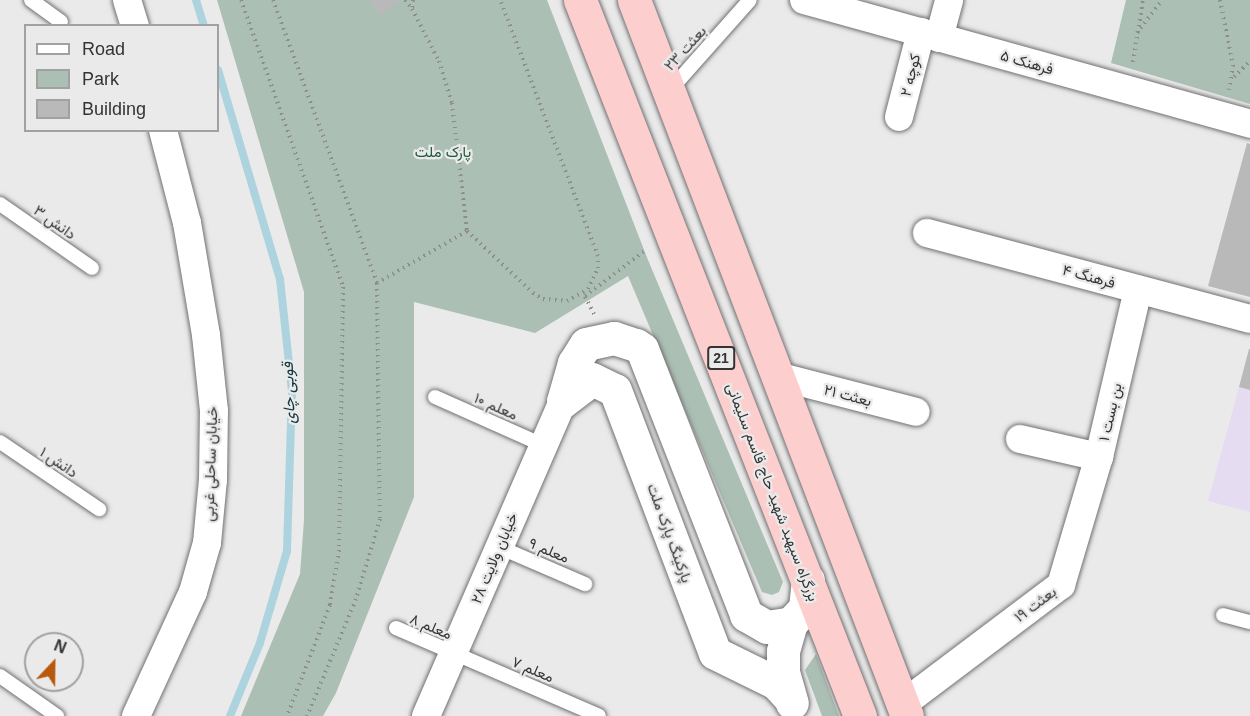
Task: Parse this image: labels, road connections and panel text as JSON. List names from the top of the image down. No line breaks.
{"streets":{"highway":["21","بزرگراه سپهبد شهید حاج قاسم سلیمانی"],"street":["فرهنک ۵","کوچه ۲","فرهنگ ۴","بعثت ۲۱","بن بست ۱","خیابان ساحلی غربی","پارکینگ پارک ملت","خیابان ولایت ۲۸","بعثت ۱۹"],"lane":["بعثت ۲۳","دانش ۳","معلم ۱۰","دانش ۱","معلم ۹","معلم ۸","معلم ۷"]},"crossings":[["فرهنک ۵","کوچه ۲"],["فرهنگ ۴","بن بست ۱"],["معلم ۱۰","خیابان ولایت ۲۸"],["بن بست ۱","بعثت ۱۹"],["پارکینگ پارک ملت","خیابان ولایت ۲۸"],["معلم ۹","خیابان ولایت ۲۸"],["خیابان ولایت ۲۸","معلم ۸"],["خیابان ولایت ۲۸","معلم ۷"],["معلم ۸","معلم ۷"]],"water":["قوبی چای"],"parks":["پارک ملت"],"legend":["Road","Park","Building"],"north":"top"}
